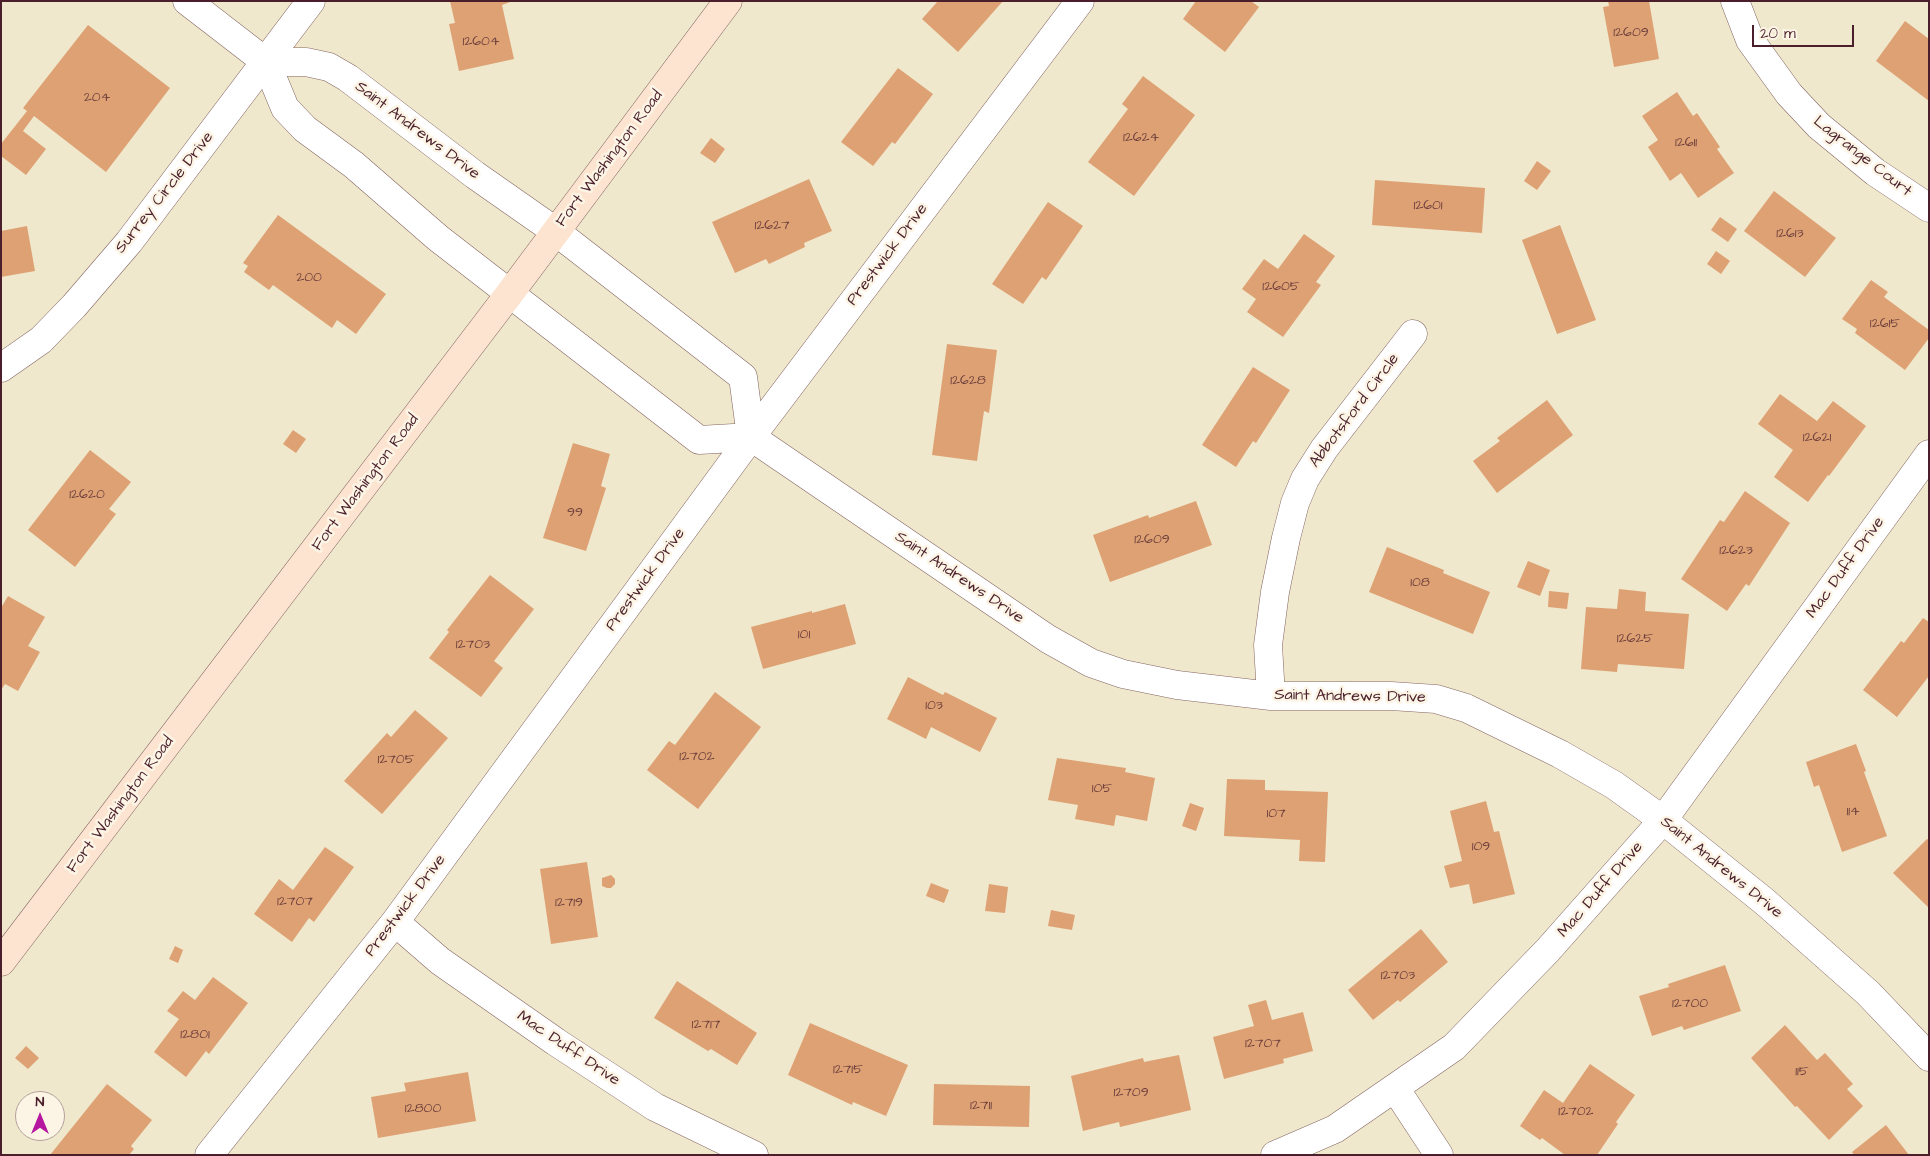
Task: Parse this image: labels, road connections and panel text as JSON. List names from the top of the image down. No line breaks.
{"streets":{"main road":["Fort Washington Road"],"street":["Saint Andrews Drive","Lagrange Court","Surrey Circle Drive","Prestwick Drive","Abbotsford Circle","Mac Duff Drive"]},"crossings":[["Saint Andrews Drive","Fort Washington Road"],["Saint Andrews Drive","Surrey Circle Drive"],["Saint Andrews Drive","Prestwick Drive"],["Saint Andrews Drive","Abbotsford Circle"],["Saint Andrews Drive","Mac Duff Drive"],["Prestwick Drive","Mac Duff Drive"]],"house_numbers":["12609","12604","204","12624","12611","12601","12627","12613","200","12605","12615","12628","12621","12620","99","12609","12623","108","101","12625","12703","103","12702","12705","105","114","107","109","12707","12719","12703","12700","12717","12801","12707","12715","115","12709","12711","12800","12702"],"scale_bar":"20 m","north":"top"}
